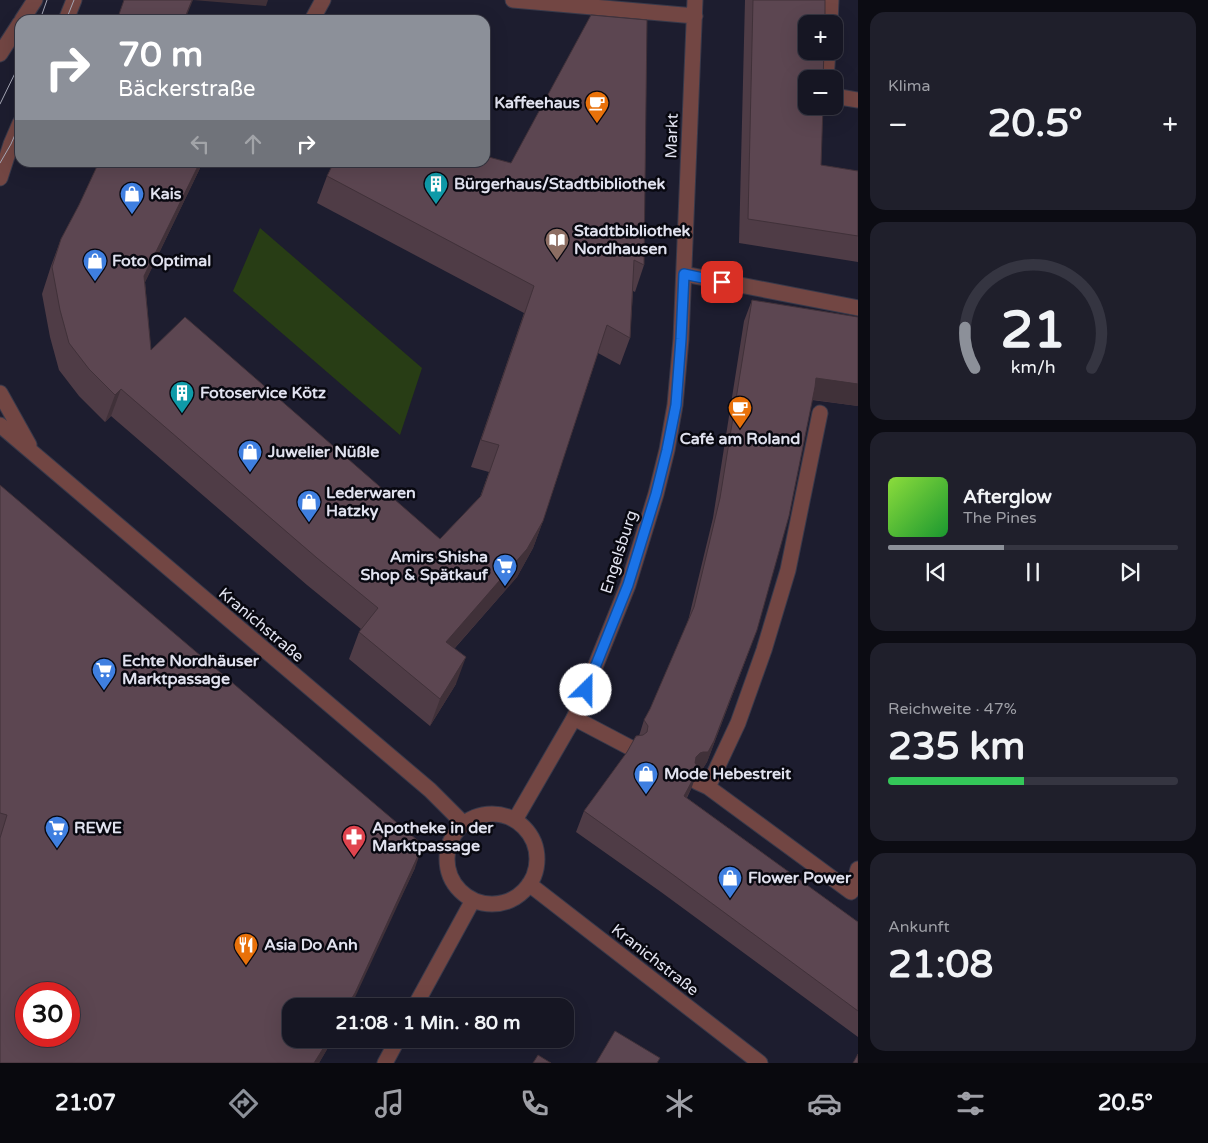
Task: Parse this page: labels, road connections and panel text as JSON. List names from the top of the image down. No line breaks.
{"streets":{"street":["Markt","Engelsburg","Kranichstraße"]},"crossings":[["Markt","Engelsburg"],["Engelsburg","Kranichstraße"]],"places":{"cafe":["Kaffeehaus","Café am Roland"],"building":["Bürgerhaus/Stadtbibliothek","Fotoservice Kötz"],"shop":["Kais","Foto Optimal","Juwelier Nüßle","Lederwaren Hatzky","Mode Hebestreit","Flower Power"],"library":["Stadtbibliothek Nordhausen"],"supermarket":["Amirs Shisha Shop & Spätkauf","Echte Nordhäuser Marktpassage","REWE"],"pharmacy":["Apotheke in der Marktpassage"],"restaurant":["Asia Do Anh"]},"page":{"tile":["Klima",["Reichweite · 47%","235 km"],["Ankunft","21:08"]],"map_buttons":["+","−"],"turn":["70 m","Bäckerstraße"],"heat":["−","20.5°","+"],"song":["Afterglow","The Pines"],"limit":"30","trip":"21:08 · 1 Min. · 80 m","tabs":["21:07","20.5°"],"gauge":["21","km/h"]}}
